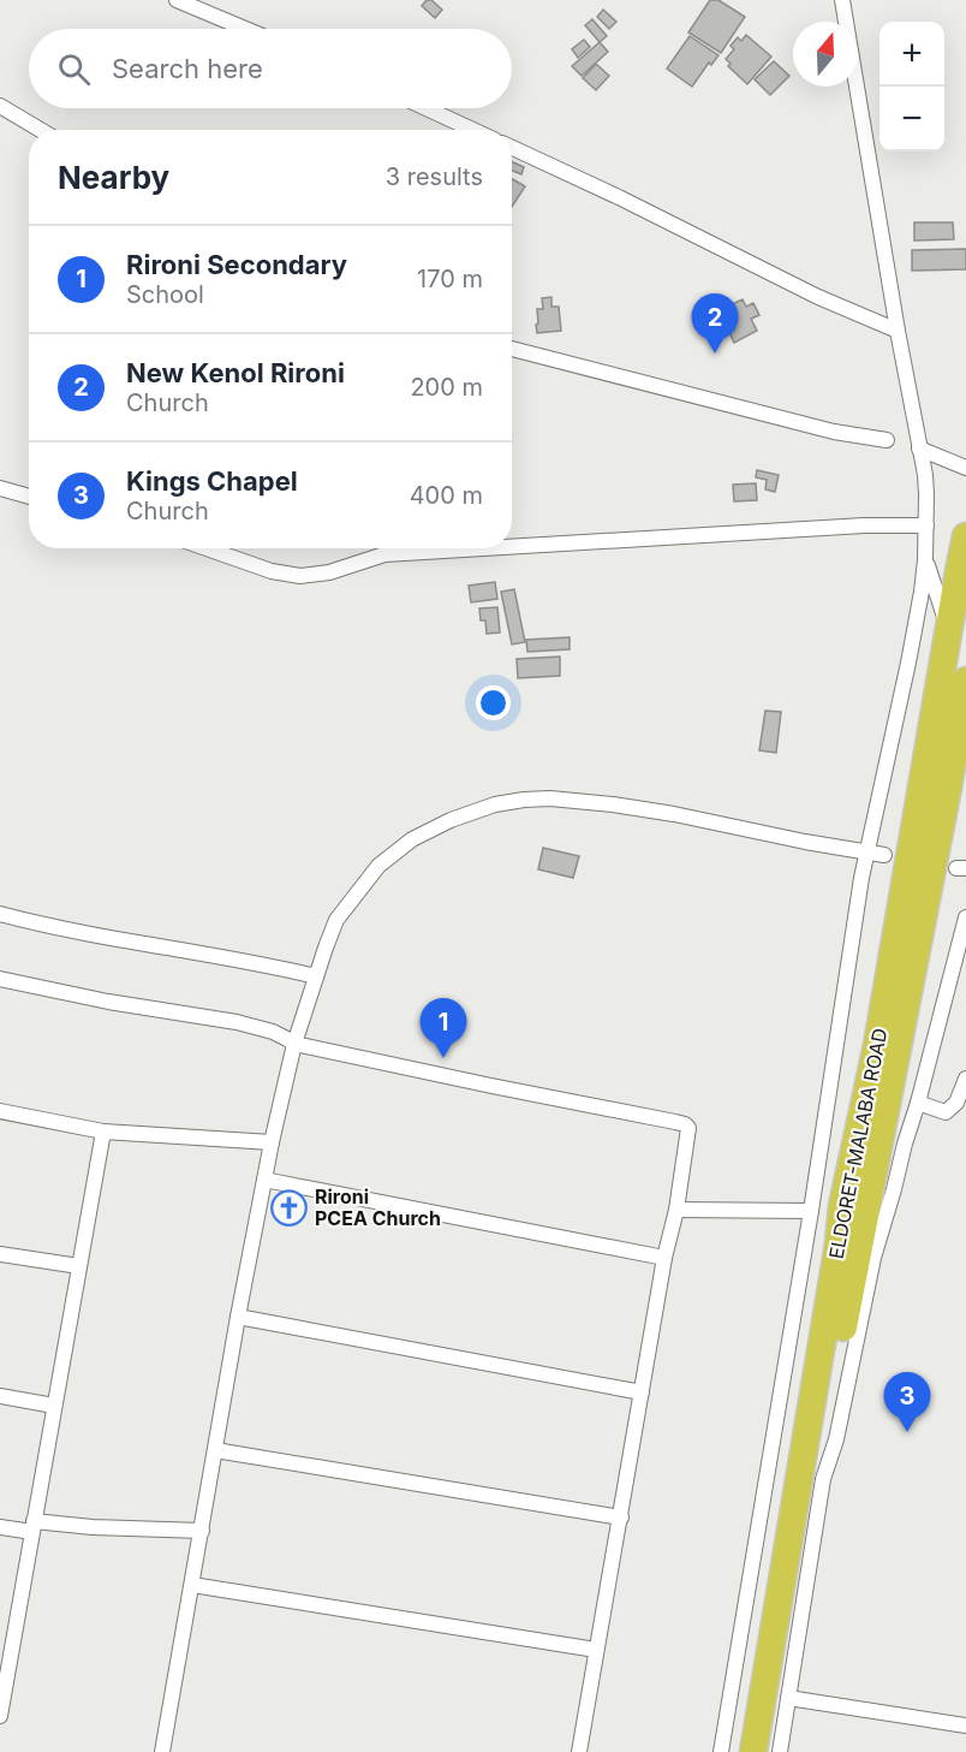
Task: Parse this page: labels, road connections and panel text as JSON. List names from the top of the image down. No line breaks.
{"streets":{"highway":["ELDORET-MALABA ROAD"]},"places":{"church":["Rironi PCEA Church"]},"north":"top","page":{"map_buttons":["+","−"],"search":"Search here","heading":["Nearby","3 results"],"list":[{"mark":"1","name":"Rironi Secondary","note":"School","value":"170 m"},{"mark":"2","name":"New Kenol Rironi","note":"Church","value":"200 m"},{"mark":"3","name":"Kings Chapel","note":"Church","value":"400 m"}],"pins":["2","1","3"]}}
